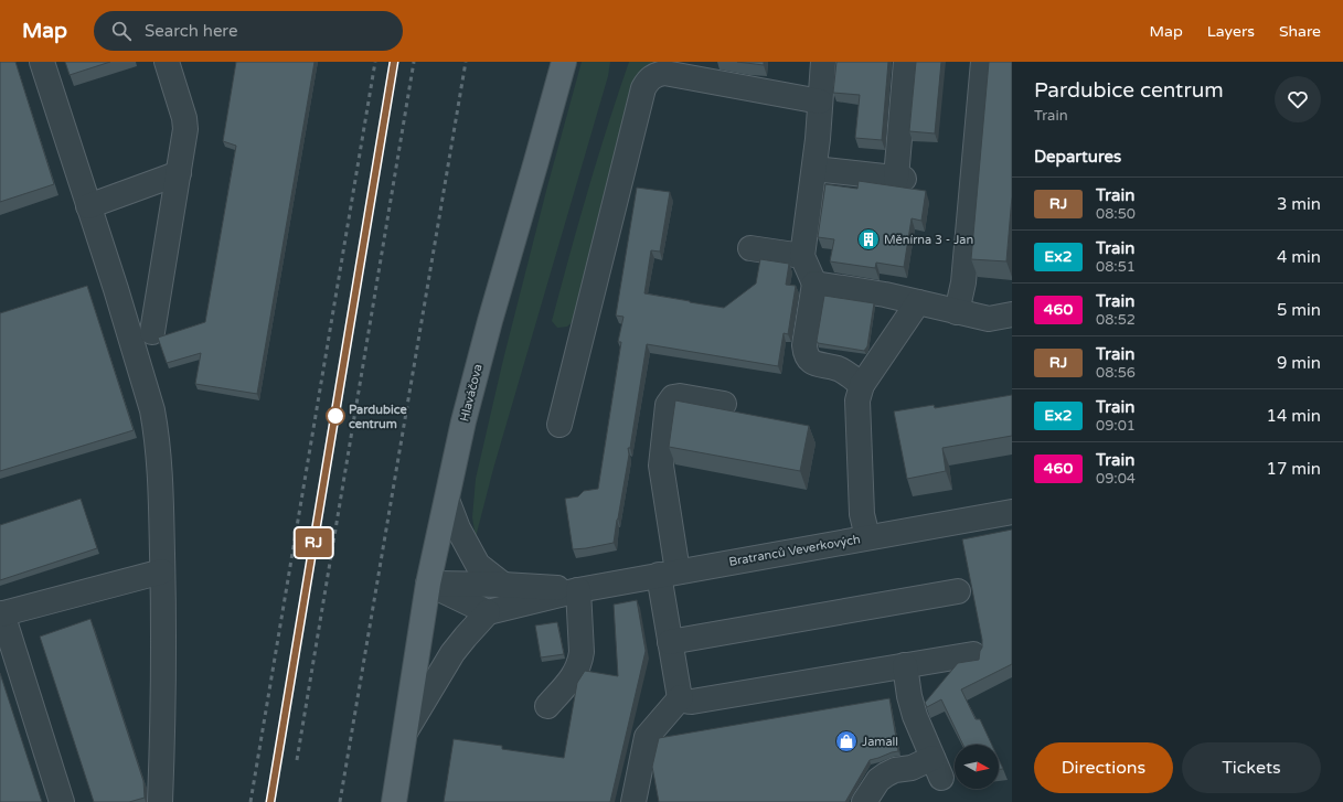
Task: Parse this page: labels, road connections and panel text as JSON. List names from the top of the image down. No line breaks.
{"streets":{"main road":["Hlaváčova"],"street":["Bratranců Veverkových"]},"crossings":[["Hlaváčova","Bratranců Veverkových"]],"places":{"building":["Měnírna 3 - Jan"],"other":["Pardubice centrum"],"shop":["Jamall"]},"north":"right","page":{"header":"Map","search":"Search here","nav":["Map","Layers","Share"],"on_map":"RJ","heading":[["Pardubice centrum","Train"],"Departures"],"list":[{"mark":"RJ","name":"Train","note":"08:50","value":"3 min"},{"mark":"Ex2","name":"Train","note":"08:51","value":"4 min"},{"mark":"460","name":"Train","note":"08:52","value":"5 min"},{"mark":"RJ","name":"Train","note":"08:56","value":"9 min"},{"mark":"Ex2","name":"Train","note":"09:01","value":"14 min"},{"mark":"460","name":"Train","note":"09:04","value":"17 min"}],"buttons":["Directions","Tickets"]}}
